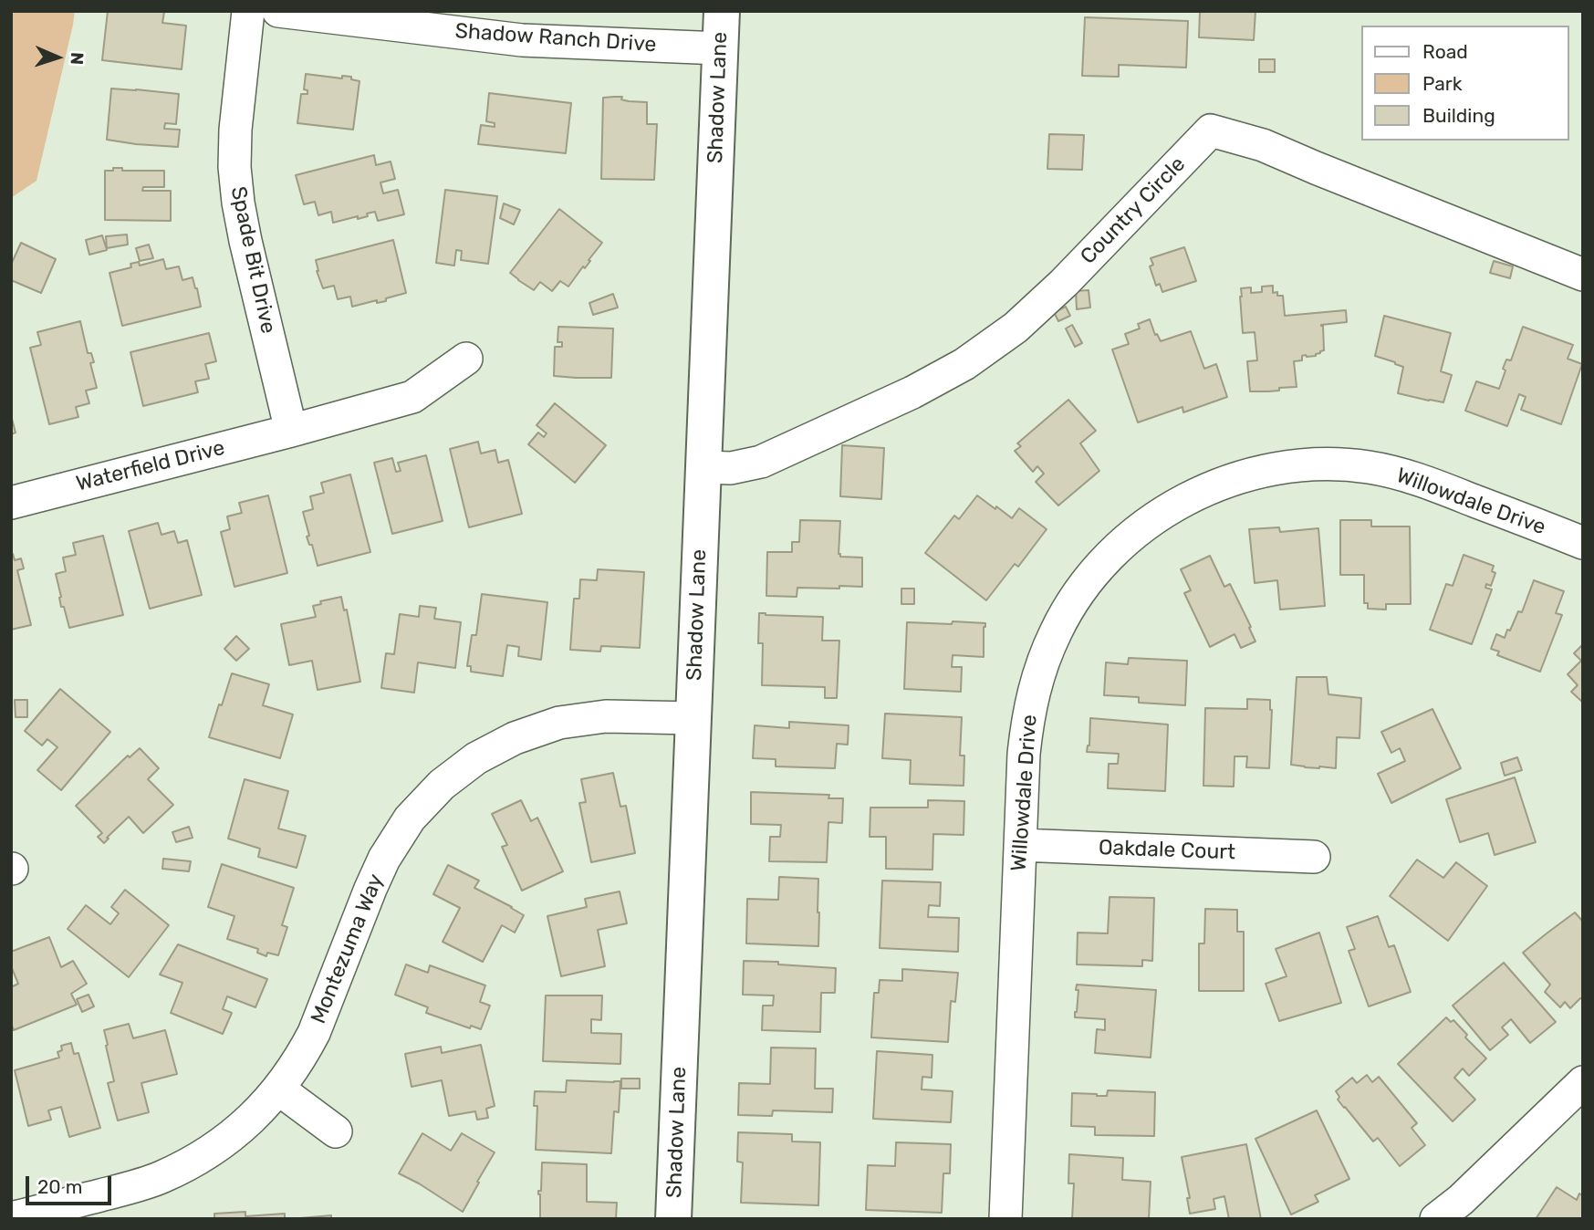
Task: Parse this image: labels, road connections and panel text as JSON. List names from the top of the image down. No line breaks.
{"streets":{"street":["Shadow Ranch Drive","Shadow Lane","Country Circle","Spade Bit Drive","Waterfield Drive","Willowdale Drive","Oakdale Court","Montezuma Way"]},"crossings":[["Shadow Ranch Drive","Shadow Lane"],["Shadow Lane","Country Circle"],["Shadow Lane","Montezuma Way"],["Spade Bit Drive","Waterfield Drive"],["Willowdale Drive","Oakdale Court"]],"legend":["Road","Park","Building"],"scale_bar":"20 m","north":"right"}
